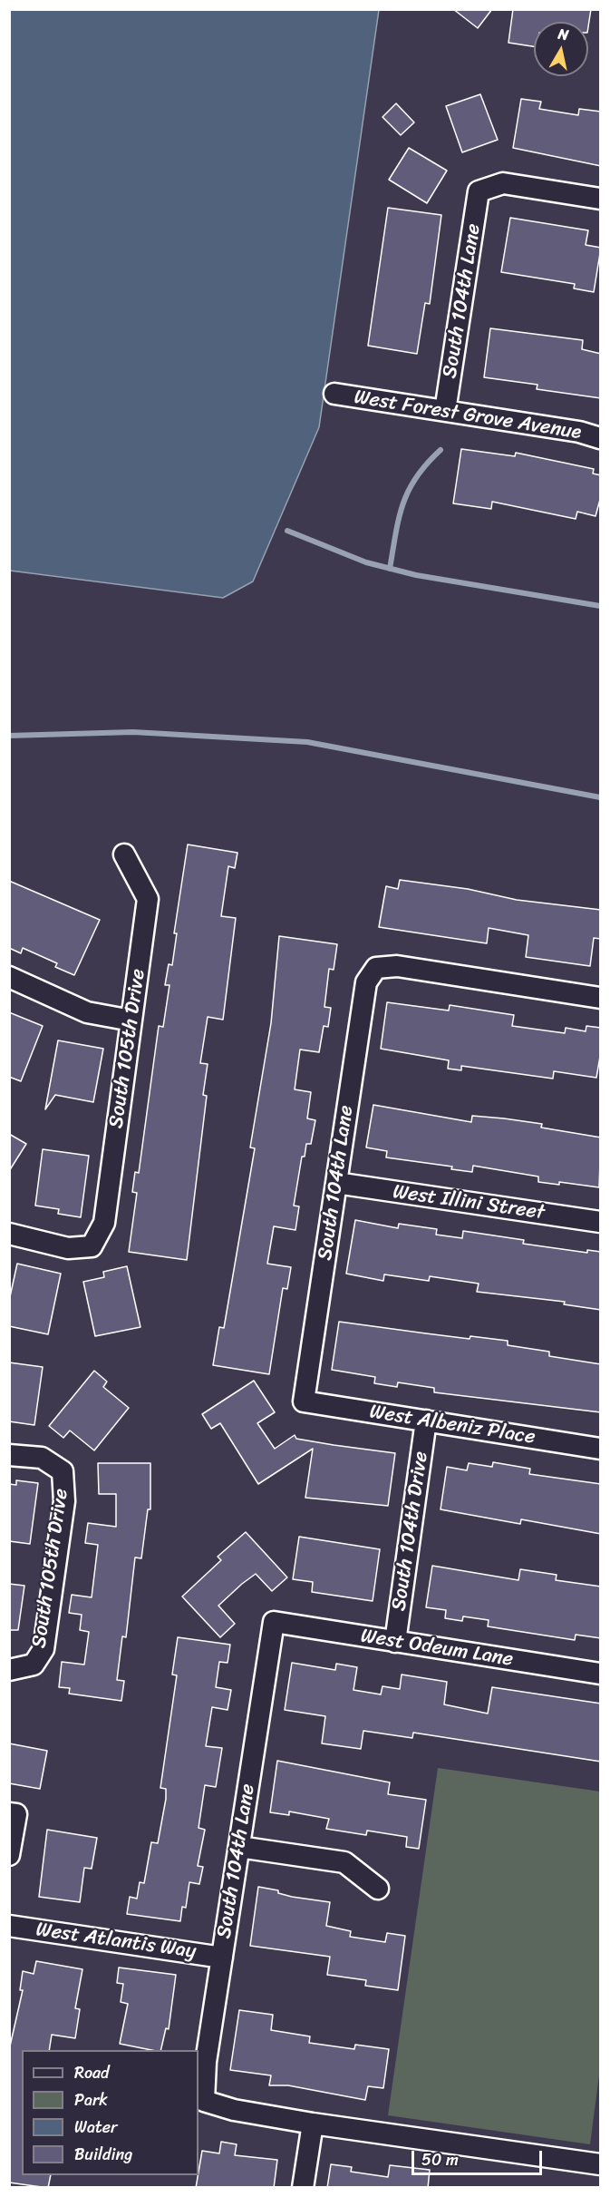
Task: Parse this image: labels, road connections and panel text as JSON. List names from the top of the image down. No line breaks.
{"streets":{"street":["South 104th Lane","West Forest Grove Avenue","South 105th Drive","West Illini Street","West Albeniz Place","South 104th Drive","West Odeum Lane","West Atlantis Way"]},"crossings":[["South 104th Lane","West Forest Grove Avenue"],["South 104th Lane","West Illini Street"],["South 104th Lane","West Albeniz Place"],["South 104th Lane","West Odeum Lane"],["South 104th Lane","West Atlantis Way"],["West Albeniz Place","South 104th Drive"],["South 104th Drive","West Odeum Lane"]],"legend":["Road","Park","Water","Building"],"scale_bar":"50 m","north":"top"}
